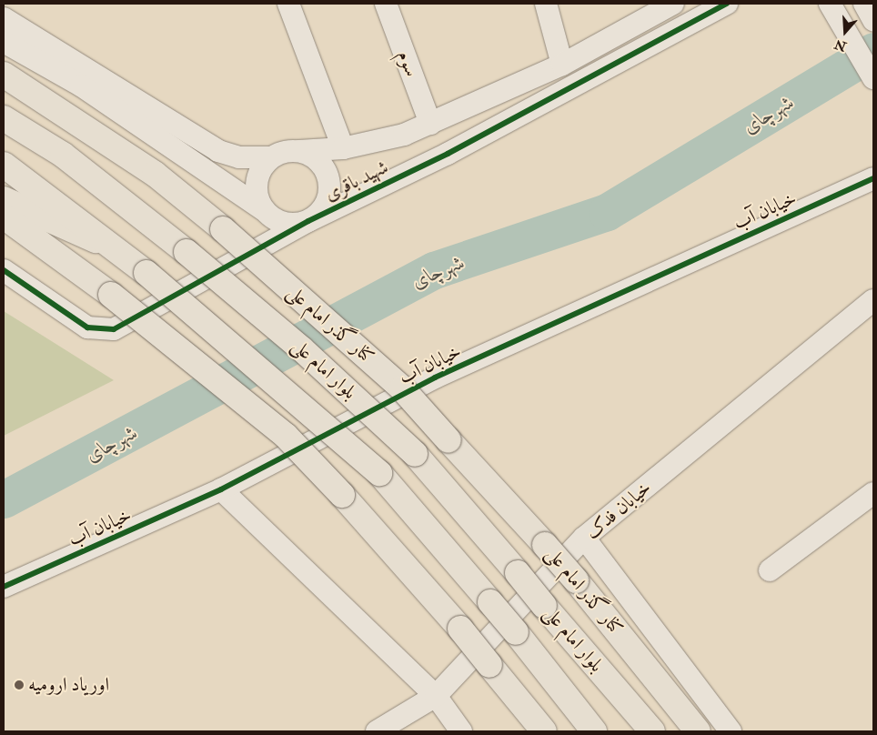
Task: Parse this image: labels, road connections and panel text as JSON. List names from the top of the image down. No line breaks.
{"streets":{"main road":["کنار گذر امام علی","بلوار امام علی"],"street":["سوم","شهید باقری","خیابان آب","خیابان فدک"]},"crossings":[["سوم","شهید باقری"]],"water":["شهرچای"],"places":["اوریاد ارومیه"],"north":"bottom"}
